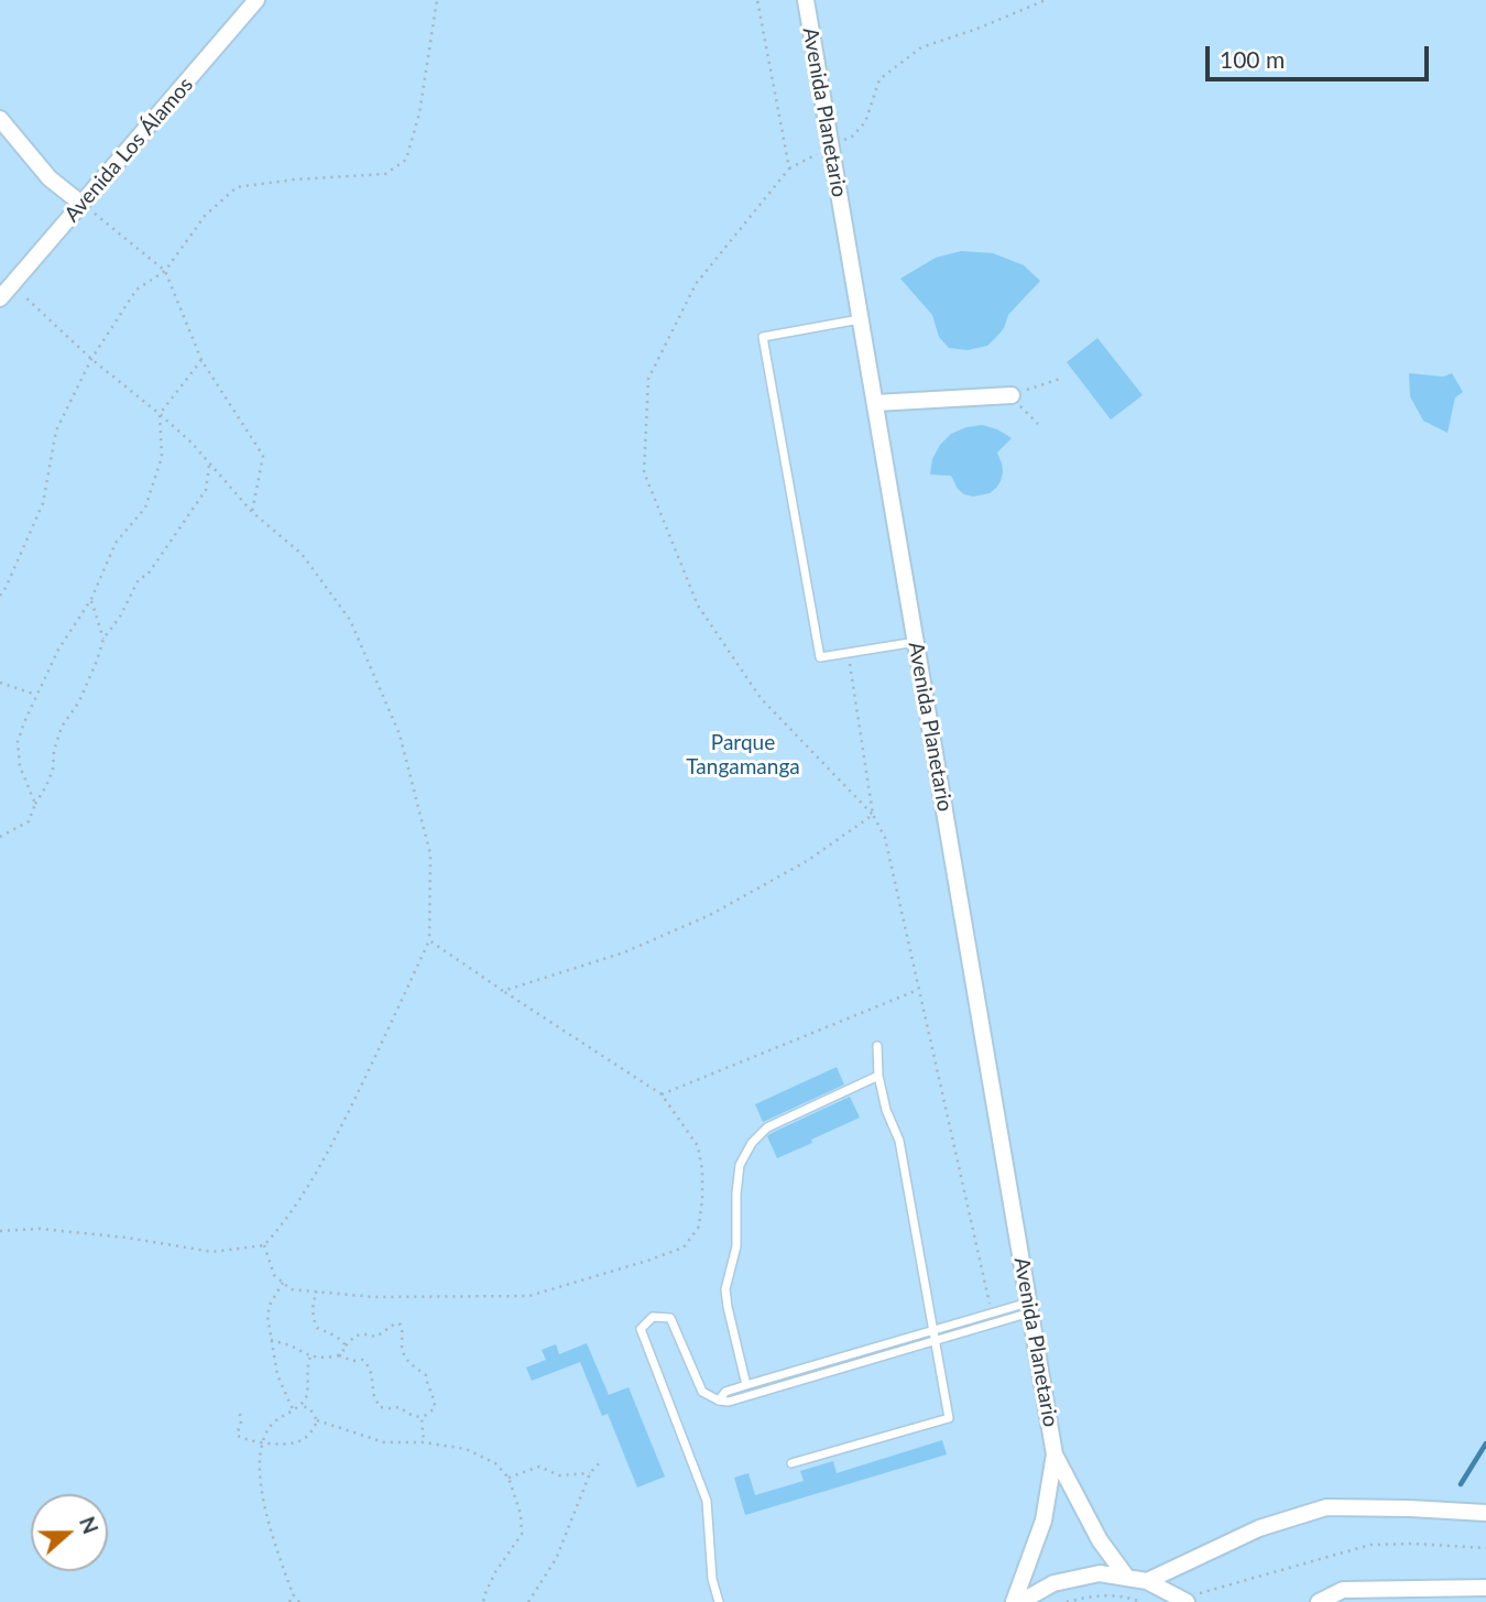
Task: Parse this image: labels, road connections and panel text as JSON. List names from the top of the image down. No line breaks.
{"streets":{"street":["Avenida Planetario","Avenida Los Álamos"]},"parks":["Parque Tangamanga"],"scale_bar":"100 m","north":"right"}
